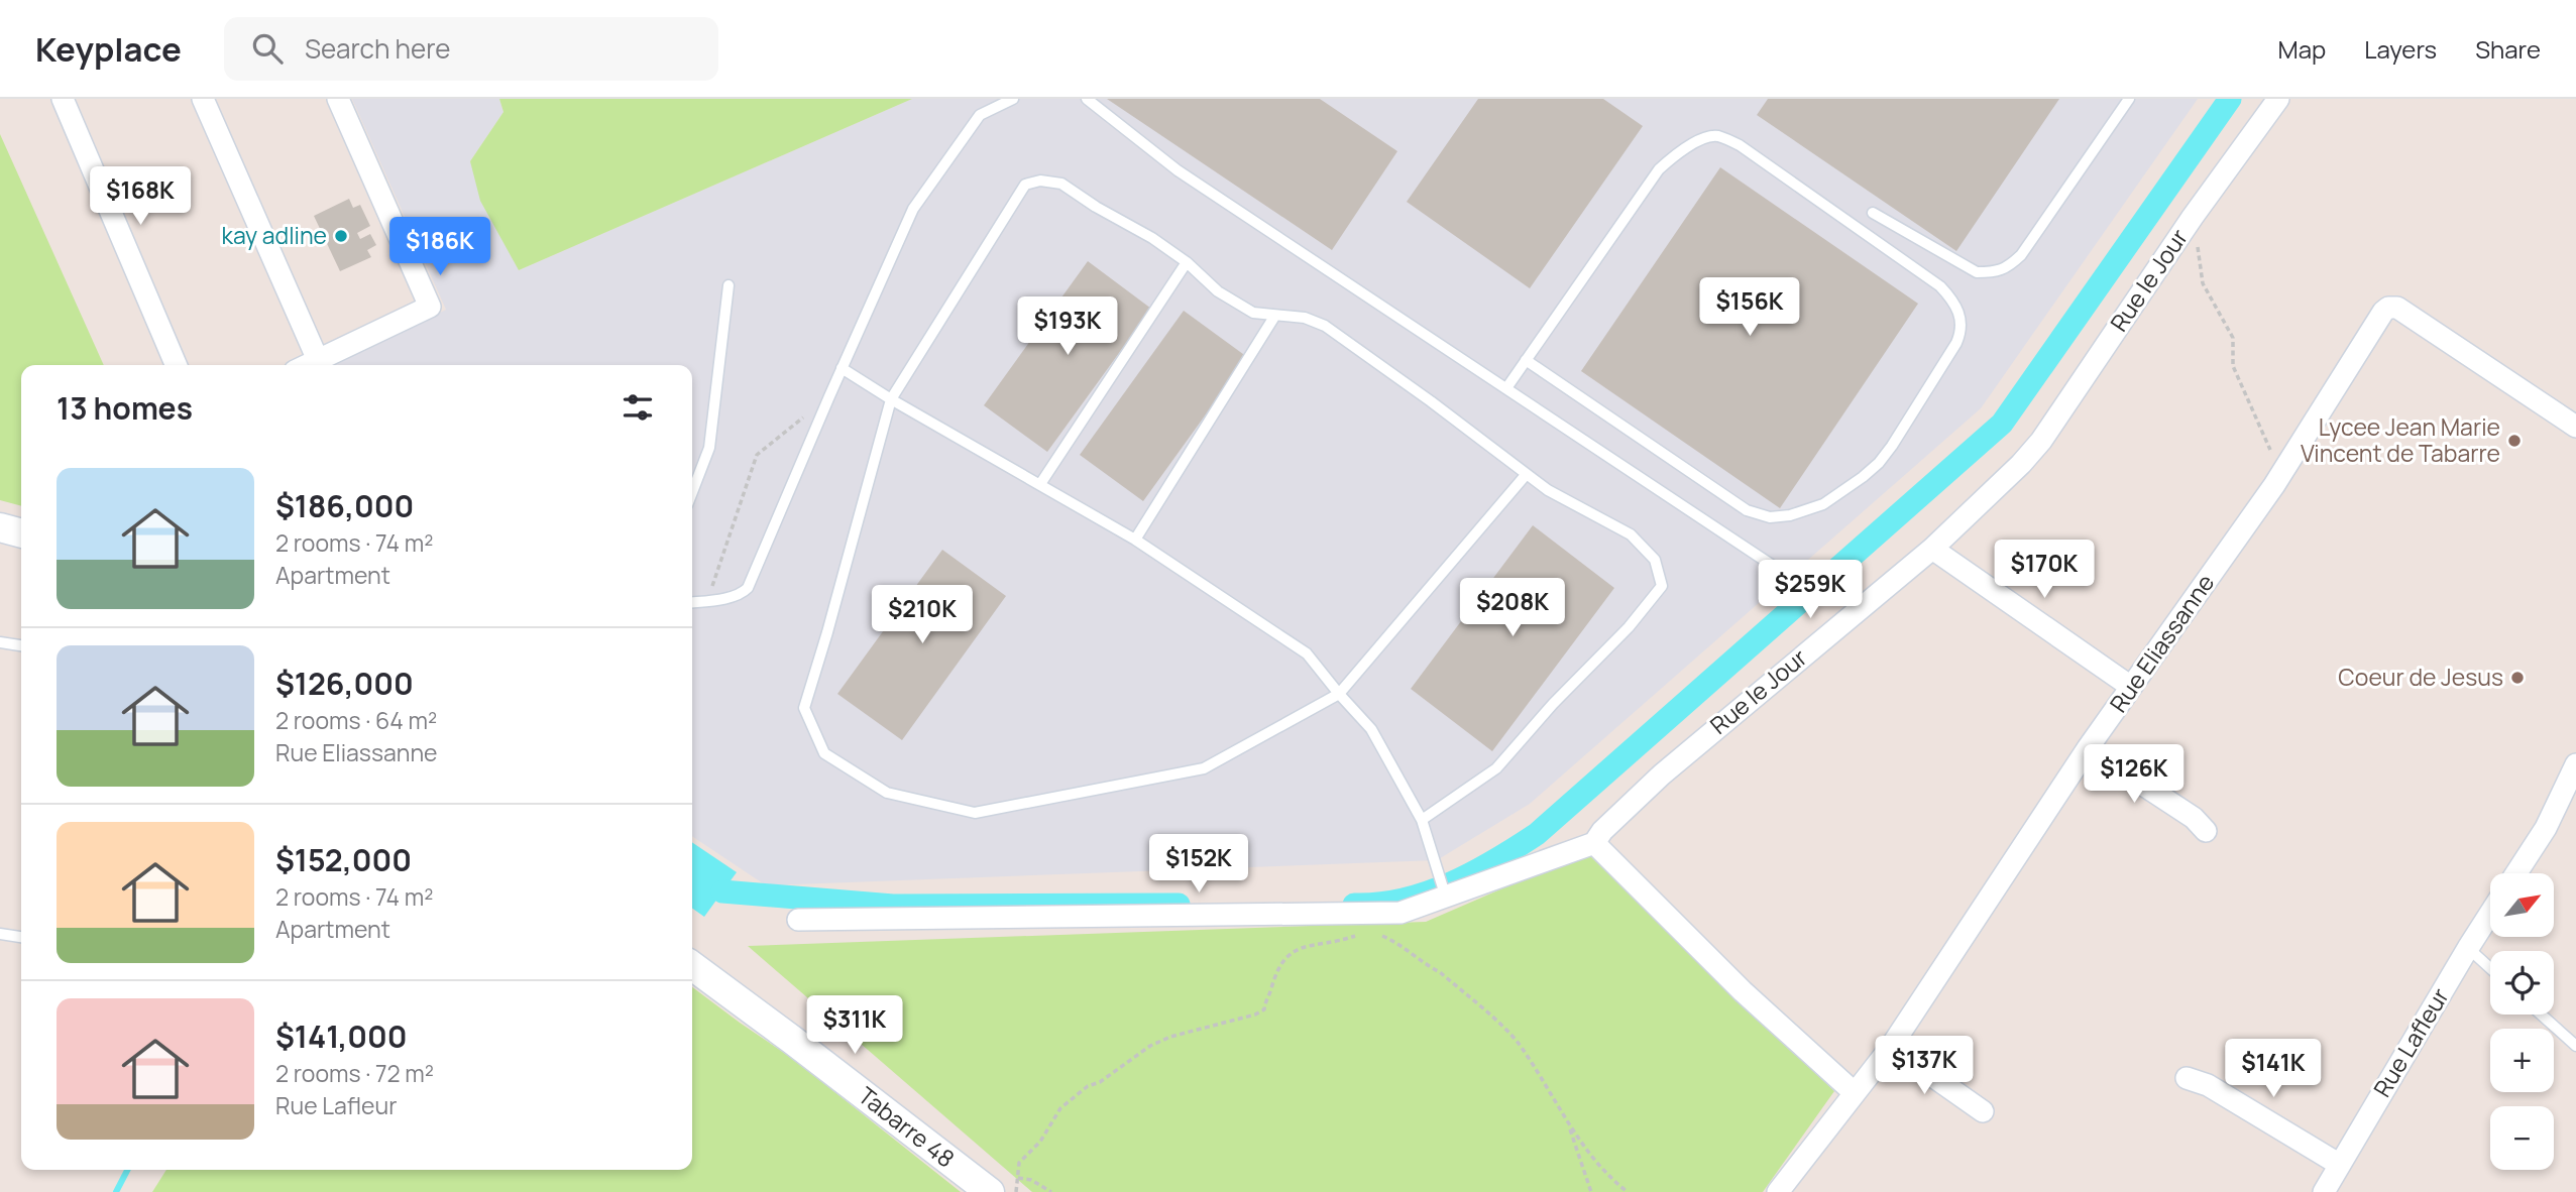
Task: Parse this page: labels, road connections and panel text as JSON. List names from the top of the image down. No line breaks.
{"streets":{"street":["Rue le Jour","Rue Eliassanne","Rue Lafleur","Tabarre 48"]},"places":["kay adline","Lycee Jean Marie Vincent de Tabarre","Coeur de Jesus"],"north":"top right","page":{"header":"Keyplace","search":"Search here","nav":["Map","Layers","Share"],"price":["$168K","$186K","$156K","$193K","$170K","$259K","$208K","$210K","$126K","$152K","$311K","$137K","$141K"],"heading":"13 homes","list":[{"name":"$186,000","note":"2 rooms · 74 m² · Apartment"},{"name":"$126,000","note":"2 rooms · 64 m² · Rue Eliassanne"},{"name":"$152,000","note":"2 rooms · 74 m² · Apartment"},{"name":"$141,000","note":"2 rooms · 72 m² · Rue Lafleur"}],"map_buttons":["+","−"]}}
